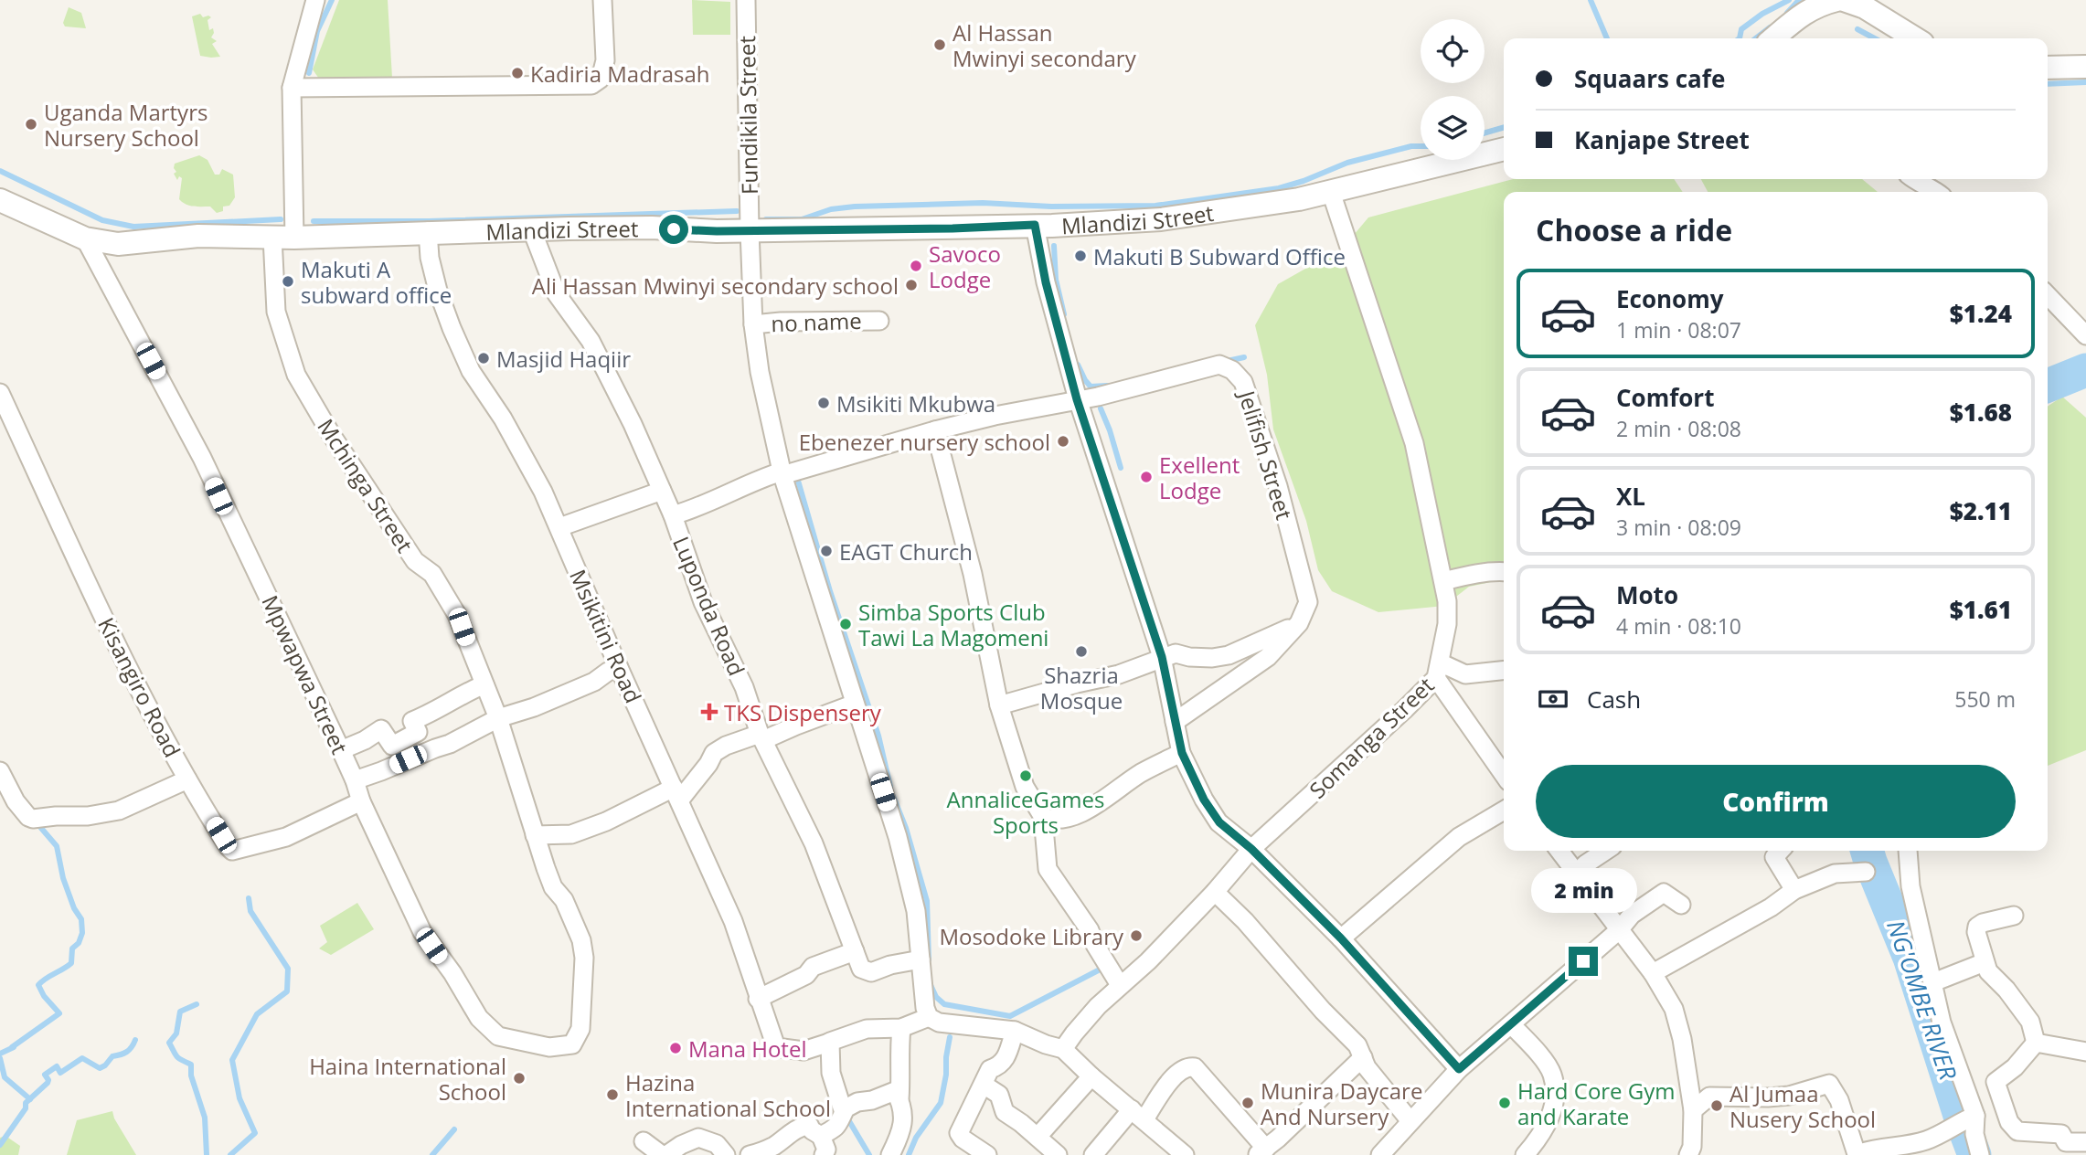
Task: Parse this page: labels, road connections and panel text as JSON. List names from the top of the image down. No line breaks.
{"streets":{"street":["Fundikila Street","Mlandizi Street","no name","Jelifish Street","Mchinga Street","Luponda Road","Msikitini Road","Mpwapwa Street","Kisangiro Road","Somanga Street"]},"crossings":[["Fundikila Street","Mlandizi Street"],["Fundikila Street","no name"],["Fundikila Street","Jelifish Street"],["Fundikila Street","Luponda Road"],["Mlandizi Street","Mchinga Street"],["Mlandizi Street","Luponda Road"],["Mlandizi Street","Msikitini Road"],["Mlandizi Street","Mpwapwa Street"],["Mlandizi Street","Somanga Street"],["Jelifish Street","Luponda Road"],["Mchinga Street","Mpwapwa Street"],["Mpwapwa Street","Kisangiro Road"]],"water":["NG'OMBE RIVER"],"places":{"other":["Al Hassan Mwinyi secondary","Kadiria Madrasah","Uganda Martyrs Nursery School","Makuti B Subward Office","Savoco Lodge","Makuti A subward office","Ali Hassan Mwinyi secondary school","Masjid Haqiir","Msikiti Mkubwa","Ebenezer nursery school","Exellent Lodge","EAGT Church","Simba Sports Club Tawi La Magomeni","Shazria Mosque","AnnaliceGames Sports","Mosodoke Library","Mana Hotel","Haina International School","Hazina International School","Munira Daycare And Nursery","Hard Core Gym and Karate","Al Jumaa Nusery School"],"health":["TKS Dispensery"]},"page":{"banner":["Squaars cafe","Kanjape Street"],"heading":"Choose a ride","list":[{"name":"Economy","note":"1 min · 08:07","value":"$1.24"},{"name":"Comfort","note":"2 min · 08:08","value":"$1.68"},{"name":"XL","note":"3 min · 08:09","value":"$2.11"},{"name":"Moto","note":"4 min · 08:10","value":"$1.61"}],"pay":["Cash","550 m"],"buttons":"Confirm","bubble":"2 min"}}
